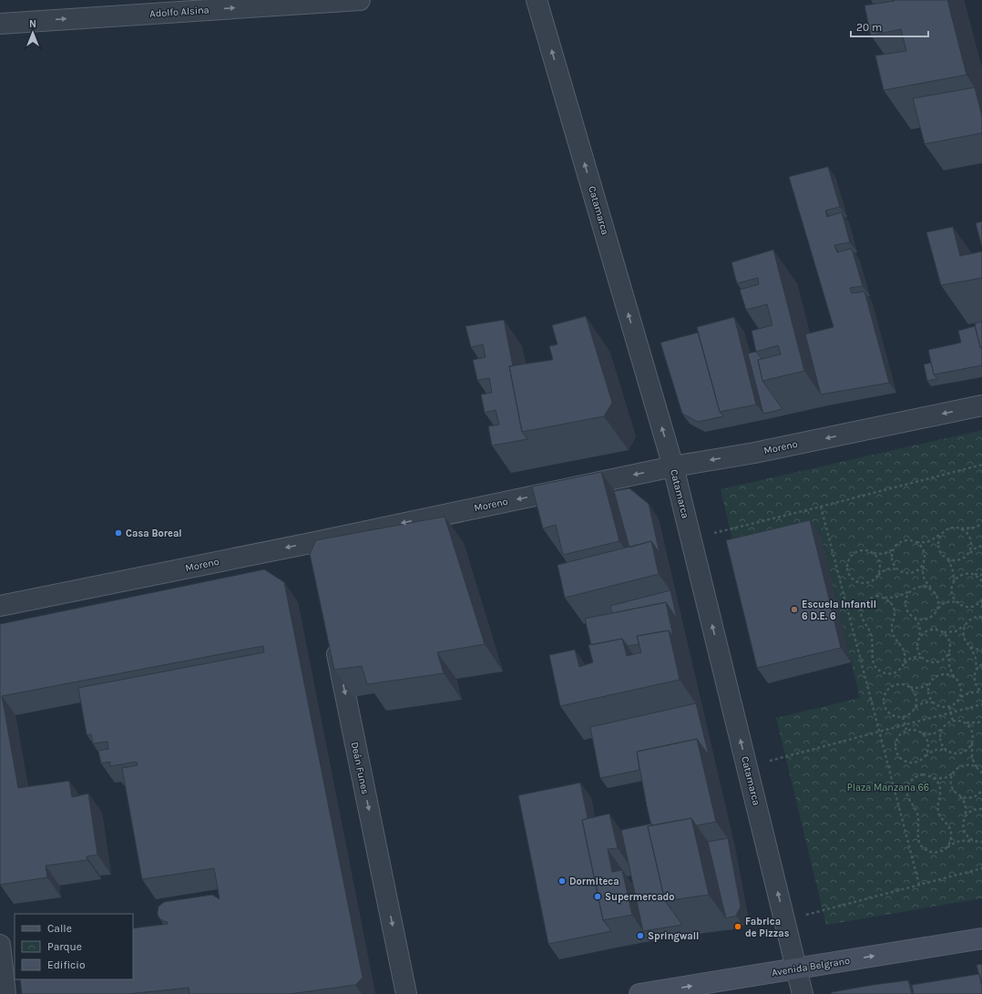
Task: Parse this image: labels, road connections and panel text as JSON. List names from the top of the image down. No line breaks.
{"streets":{"main road":["Avenida Belgrano"],"street":["Adolfo Alsina","Catamarca","Moreno","Deán Funes"]},"crossings":[["Catamarca","Moreno"],["Catamarca","Avenida Belgrano"]],"one_way":["Adolfo Alsina","Catamarca","Moreno","Deán Funes","Avenida Belgrano"],"parks":["Plaza Manzana 66"],"places":["Casa Boreal","Escuela Infantil 6 D.E. 6","Dormiteca","Supermercado","Fabrica de Pizzas","Springwall"],"legend":["Calle","Parque","Edificio"],"scale_bar":"20 m","north":"top"}
